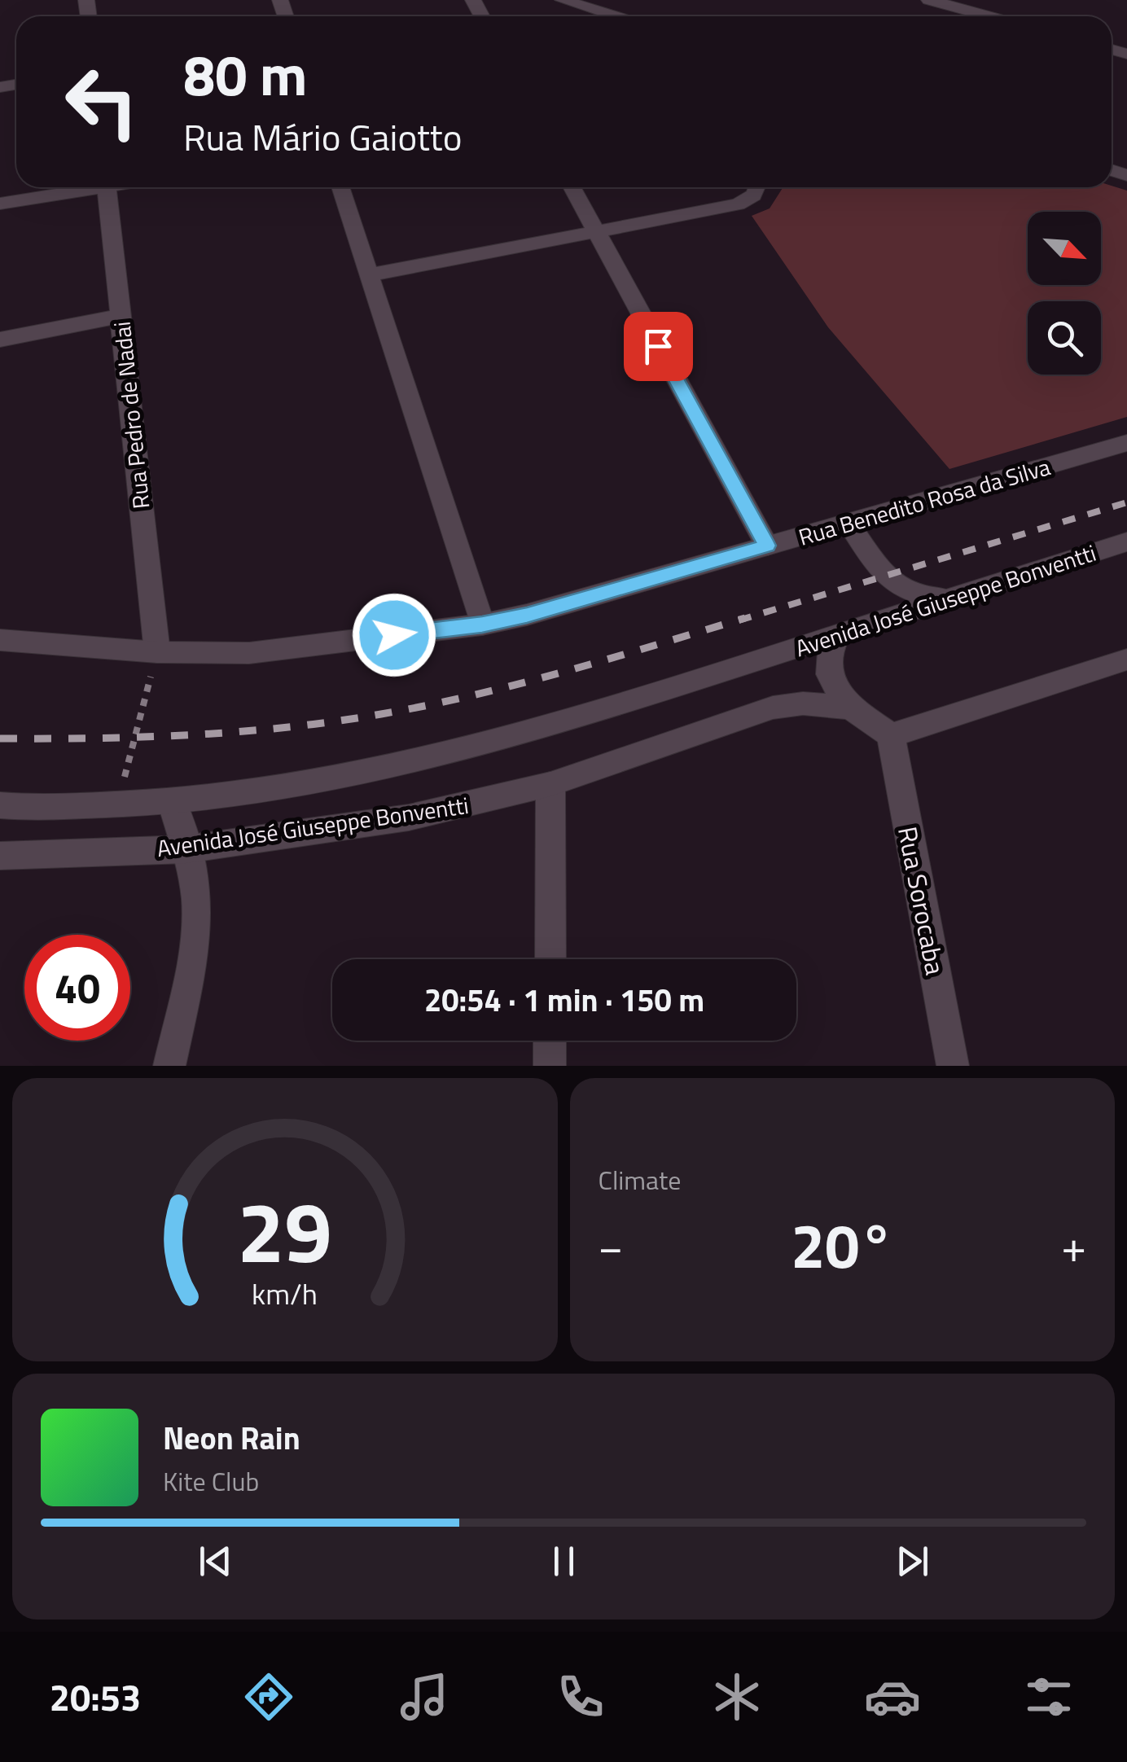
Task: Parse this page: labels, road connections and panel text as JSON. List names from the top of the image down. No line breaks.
{"streets":{"street":["Rua Pedro de Nadai","Rua Benedito Rosa da Silva","Avenida José Giuseppe Bonventti","Rua Sorocaba"]},"crossings":[["Rua Pedro de Nadai","Rua Benedito Rosa da Silva"],["Avenida José Giuseppe Bonventti","Rua Sorocaba"]],"north":"bottom right","page":{"turn":["80 m","Rua Mário Gaiotto"],"limit":"40","trip":"20:54 · 1 min · 150 m","tile":"Climate","heat":["−","20°","+"],"song":["Neon Rain","Kite Club"],"tabs":"20:53","gauge":["29","km/h"]}}
